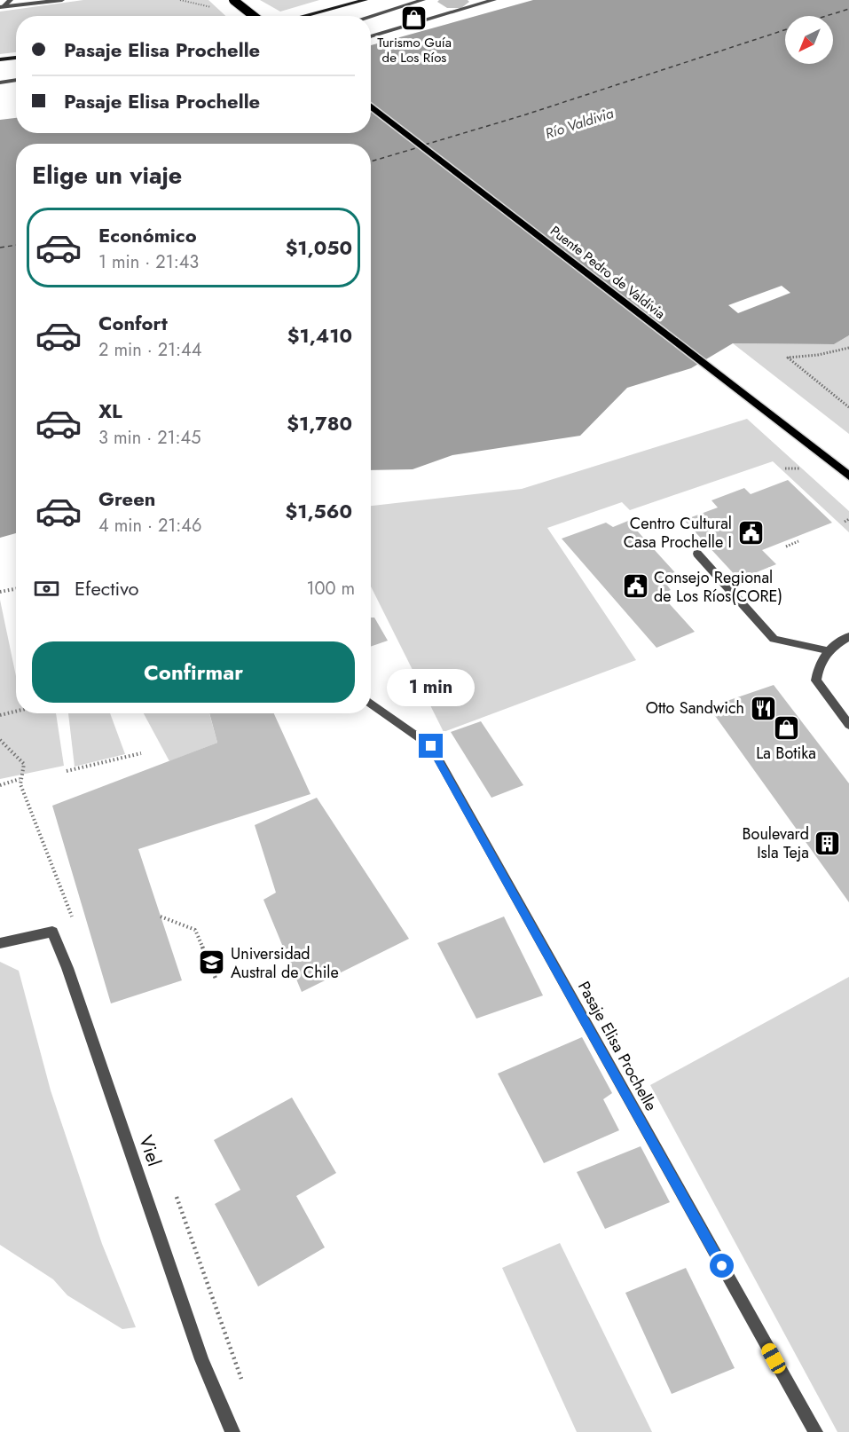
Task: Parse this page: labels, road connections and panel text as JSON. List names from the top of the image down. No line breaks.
{"streets":{"main road":["Puente Pedro de Valdivia"],"street":["Pasaje Elisa Prochelle","Viel"]},"water":["Río Valdivia"],"places":{"shop":["Turismo Guía de Los Ríos","La Botika"],"public building":["Centro Cultural Casa Prochelle I","Consejo Regional de Los Ríos(CORE)"],"restaurant":["Otto Sandwich"],"building":["Boulevard Isla Teja"],"school or university":["Universidad Austral de Chile"]},"north":"bottom left","page":{"banner":["Pasaje Elisa Prochelle","Pasaje Elisa Prochelle"],"heading":"Elige un viaje","list":[{"name":"Económico","note":"1 min · 21:43","value":"$1,050"},{"name":"Confort","note":"2 min · 21:44","value":"$1,410"},{"name":"XL","note":"3 min · 21:45","value":"$1,780"},{"name":"Green","note":"4 min · 21:46","value":"$1,560"}],"pay":["Efectivo","100 m"],"buttons":"Confirmar","bubble":"1 min"}}
